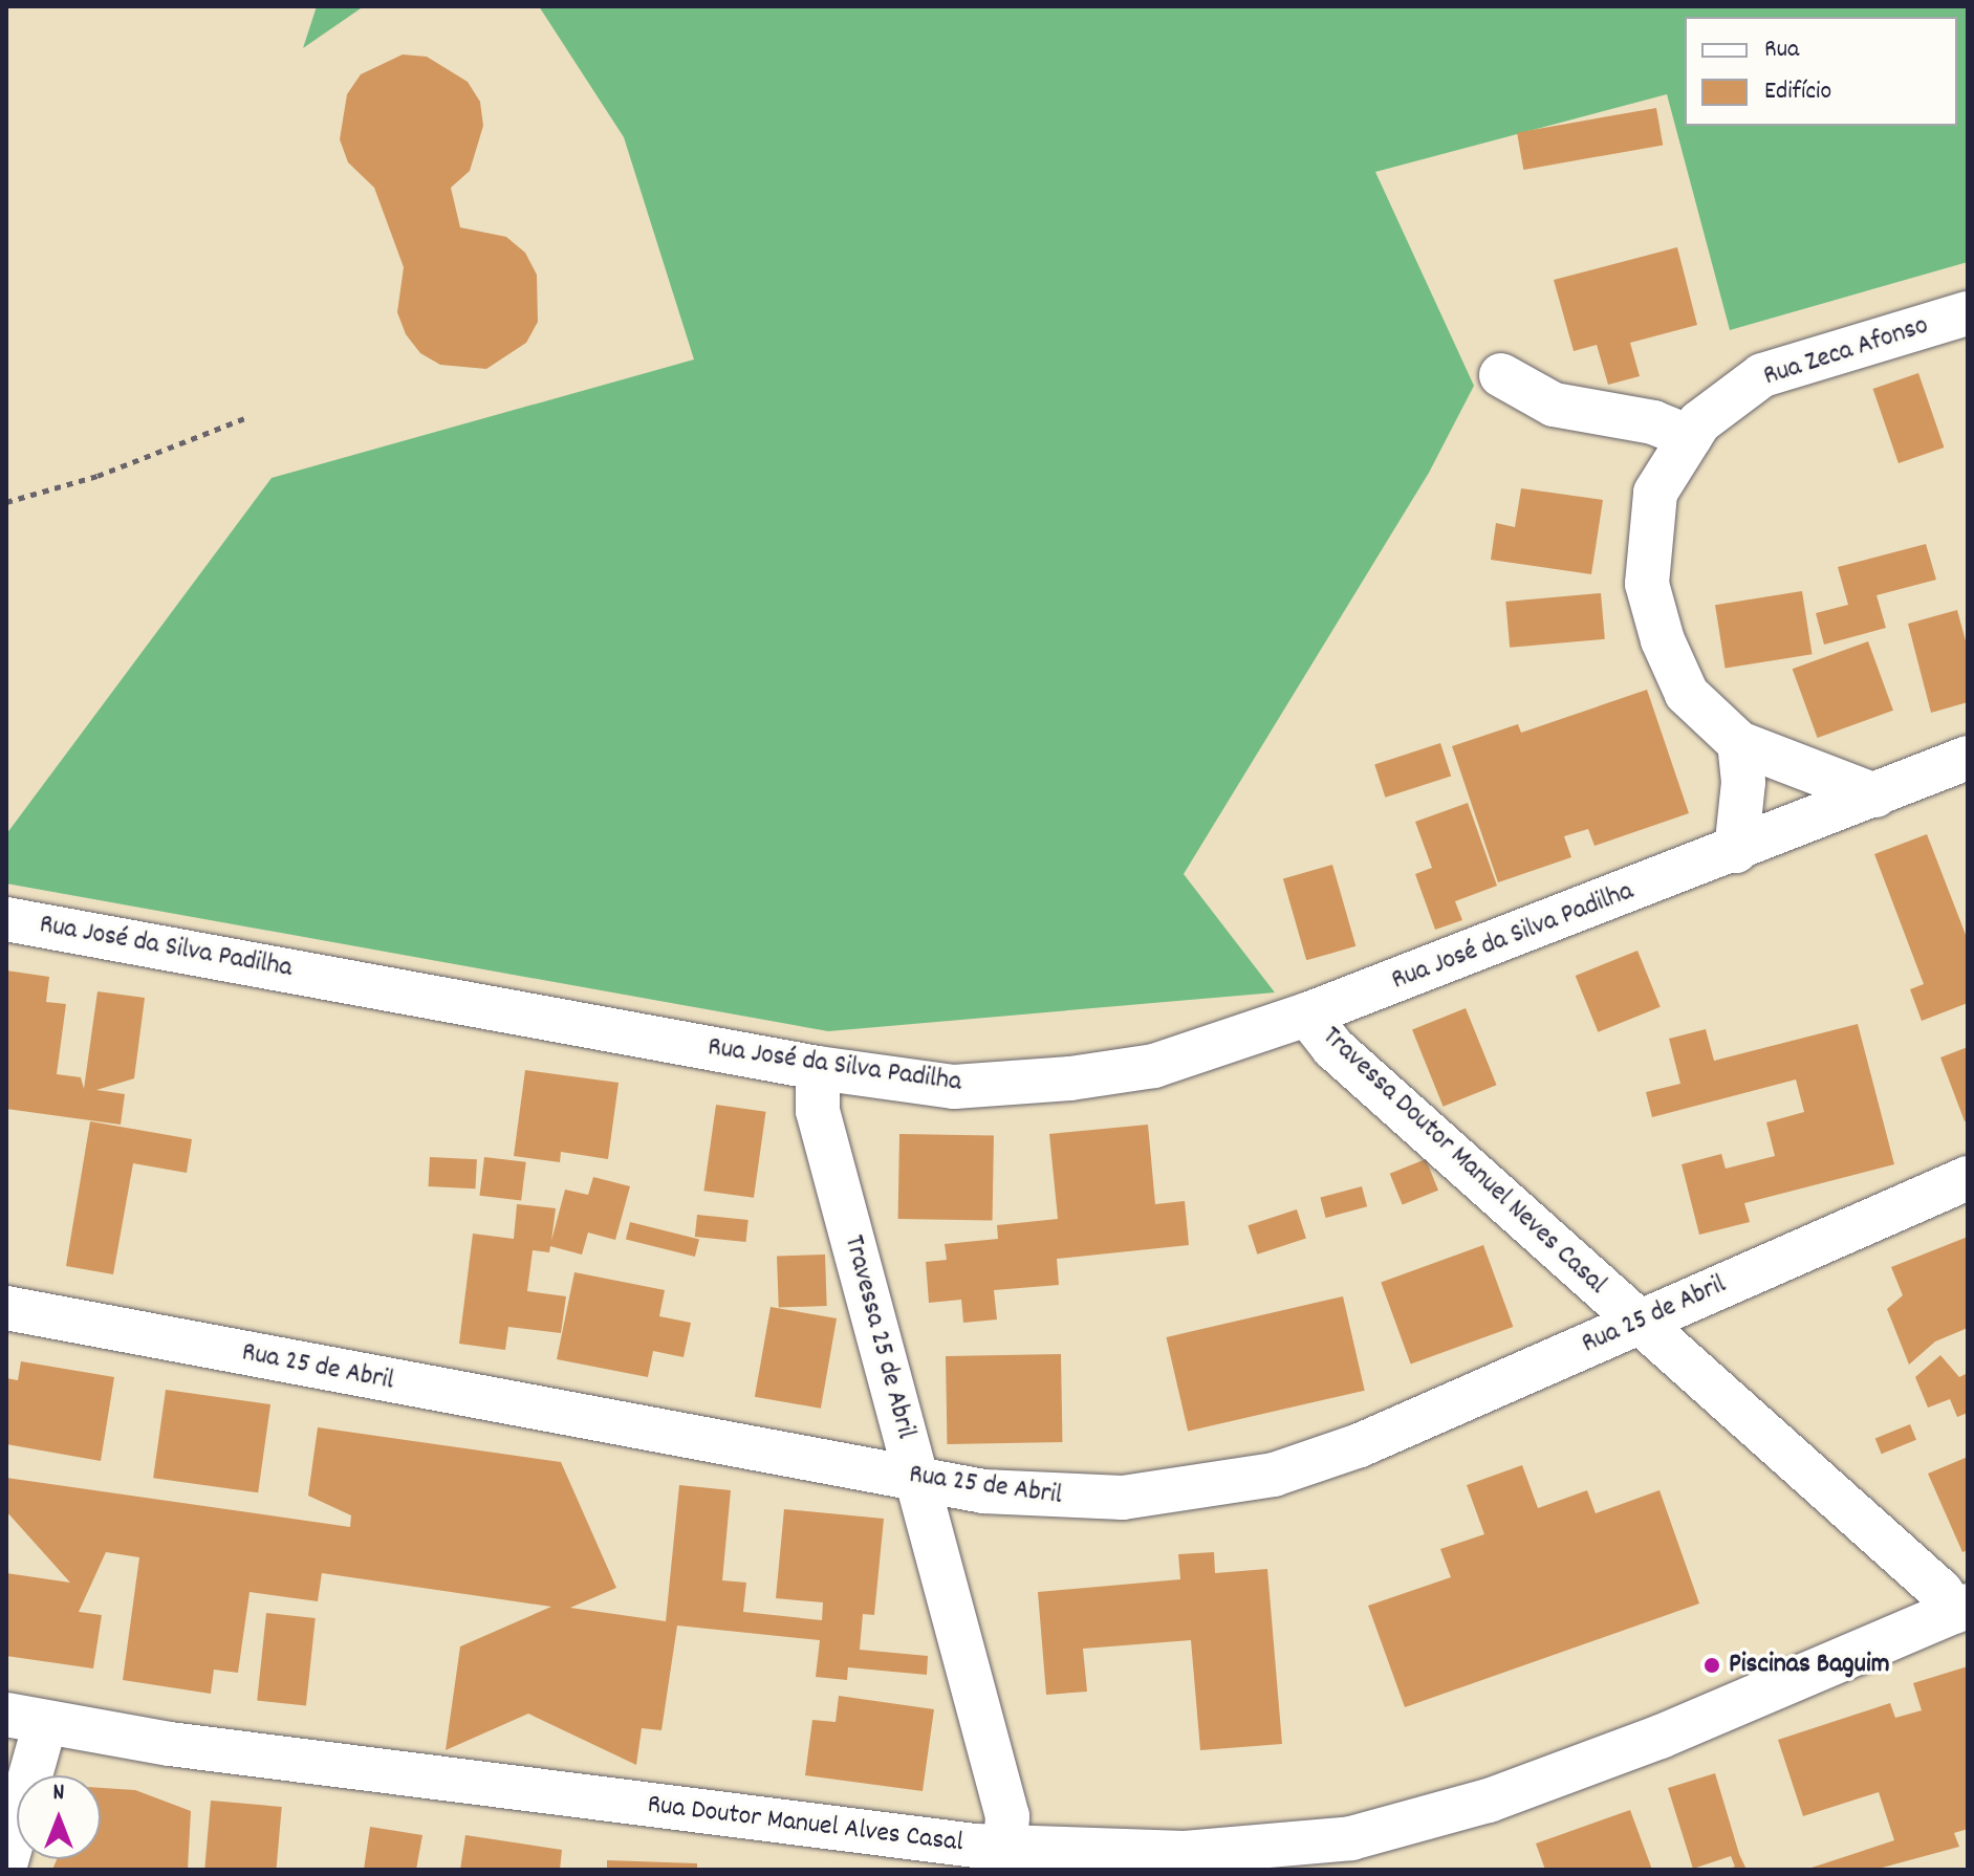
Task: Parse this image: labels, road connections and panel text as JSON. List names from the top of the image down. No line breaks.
{"streets":{"street":["Rua Zeca Afonso","Rua José da Silva Padilha","Travessa Doutor Manuel Neves Casal","Rua 25 de Abril","Travessa 25 de Abril","Rua Doutor Manuel Alves Casal"]},"crossings":[["Rua Zeca Afonso","Rua José da Silva Padilha"],["Rua José da Silva Padilha","Travessa Doutor Manuel Neves Casal"],["Rua José da Silva Padilha","Travessa 25 de Abril"],["Travessa Doutor Manuel Neves Casal","Rua 25 de Abril"],["Travessa Doutor Manuel Neves Casal","Rua Doutor Manuel Alves Casal"],["Rua 25 de Abril","Travessa 25 de Abril"],["Travessa 25 de Abril","Rua Doutor Manuel Alves Casal"]],"places":["Piscinas Baguim"],"legend":["Rua","Edifício"],"north":"top"}
